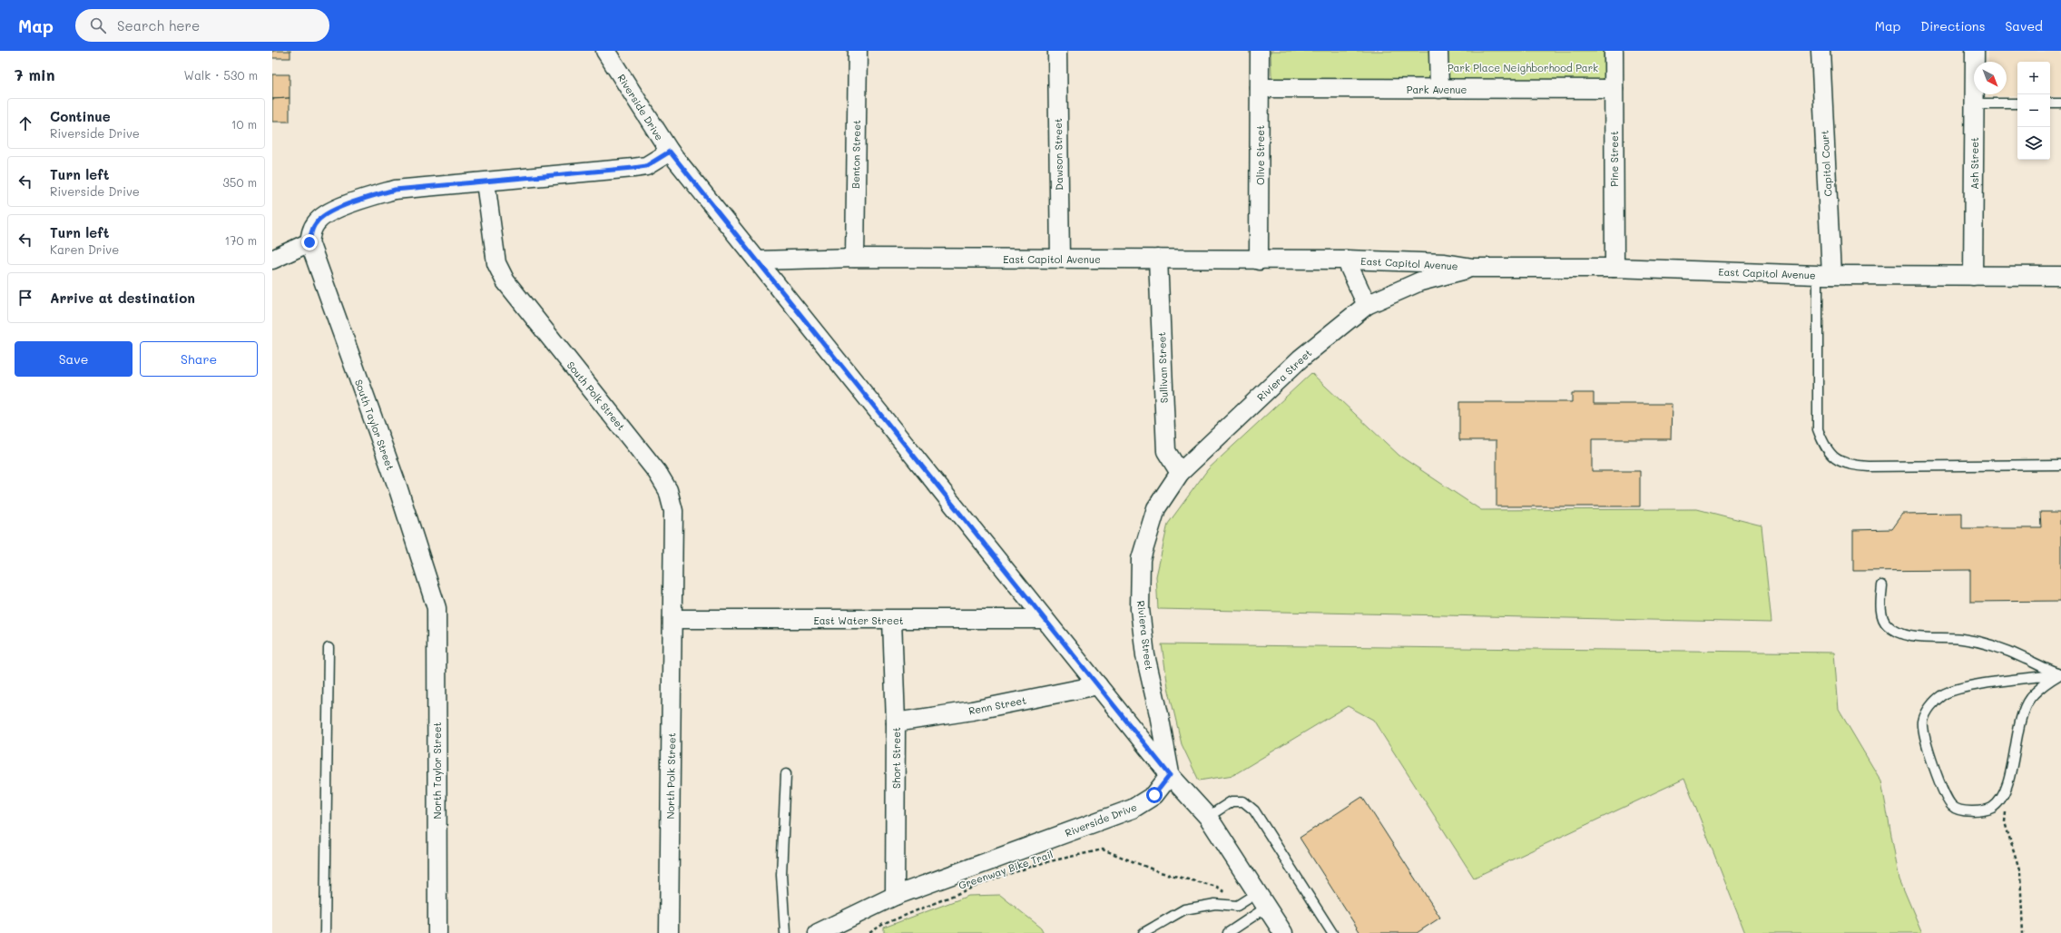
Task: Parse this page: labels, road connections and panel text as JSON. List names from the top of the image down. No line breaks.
{"streets":{"street":["Park Avenue","Riverside Drive","Benton Street","Dawson Street","Olive Street","Pine Street","Capitol Court","Ash Street","East Capitol Avenue","Sullivan Street","Riviera Street","South Polk Street","South Taylor Street","East Water Street","Renn Street","Short Street","North Taylor Street","North Polk Street"],"path":["Greenway Bike Trail"]},"crossings":[["Park Avenue","Olive Street"],["Park Avenue","Pine Street"],["Riverside Drive","East Capitol Avenue"],["Riverside Drive","Riviera Street"],["Riverside Drive","East Water Street"],["Riverside Drive","Renn Street"],["Riverside Drive","Short Street"],["Benton Street","East Capitol Avenue"],["Dawson Street","East Capitol Avenue"],["Olive Street","East Capitol Avenue"],["Pine Street","East Capitol Avenue"],["Capitol Court","East Capitol Avenue"],["Ash Street","East Capitol Avenue"],["East Capitol Avenue","Sullivan Street"],["East Capitol Avenue","Riviera Street"],["Sullivan Street","Riviera Street"],["South Polk Street","East Water Street"],["South Polk Street","North Polk Street"],["South Taylor Street","North Taylor Street"],["East Water Street","Short Street"],["East Water Street","North Polk Street"],["Renn Street","Short Street"]],"parks":["Park Place Neighborhood Park"],"north":"bottom right","page":{"header":"Map","search":"Search here","nav":["Map","Directions","Saved"],"heading":["7 min","Walk · 530 m"],"map_buttons":["+","−"],"list":[["Continue","Riverside Drive","10 m"],["Turn left","Riverside Drive","350 m"],["Turn left","Karen Drive","170 m"],"Arrive at destination"],"buttons":["Save","Share"]}}
